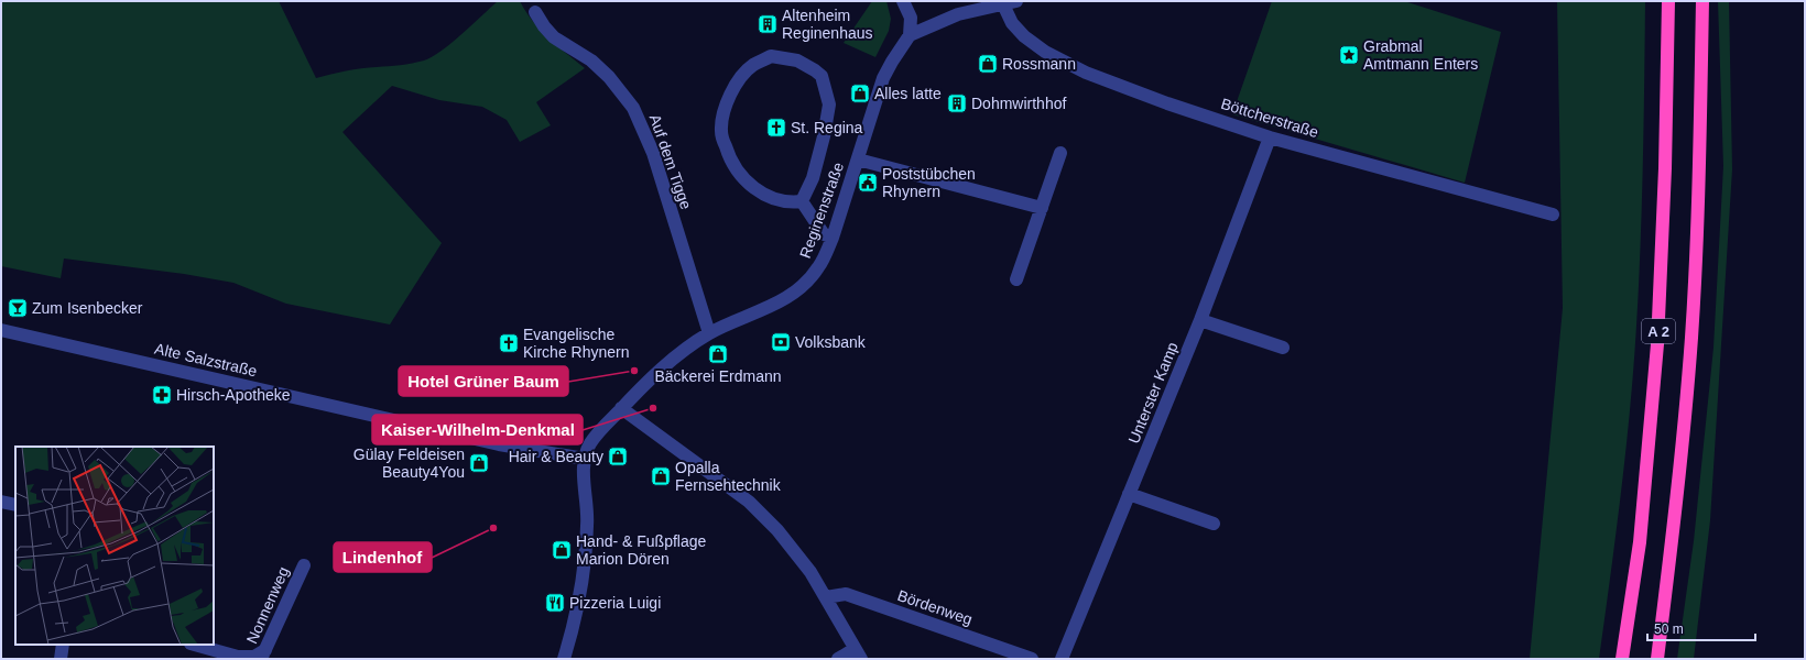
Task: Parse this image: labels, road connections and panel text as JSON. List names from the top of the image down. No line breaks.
{"streets":{"highway":["A 2"],"street":["Böttcherstraße","Auf dem Tigge","Reginenstraße","Alte Salzstraße","Unterster Kamp","Nonnenweg","Bördenweg"]},"crossings":[["Böttcherstraße","Unterster Kamp"],["Auf dem Tigge","Reginenstraße"],["Reginenstraße","Alte Salzstraße"]],"places":{"building":["Altenheim Reginenhaus","Dohmwirthhof"],"place":["Grabmal Amtmann Enters"],"shop":["Rossmann","Alles latte","Bäckerei Erdmann","Hair & Beauty","Gülay Feldeisen Beauty4You","Opalla Fernsehtechnik","Hand- & Fußpflage Marion Dören"],"church":["St. Regina","Evangelische Kirche Rhynern"],"public building":["Poststübchen Rhynern"],"bar":["Zum Isenbecker"],"bank":["Volksbank"],"other":["Hotel Grüner Baum","Kaiser-Wilhelm-Denkmal","Lindenhof"],"pharmacy":["Hirsch-Apotheke"],"restaurant":["Pizzeria Luigi"]},"scale_bar":"50 m"}
